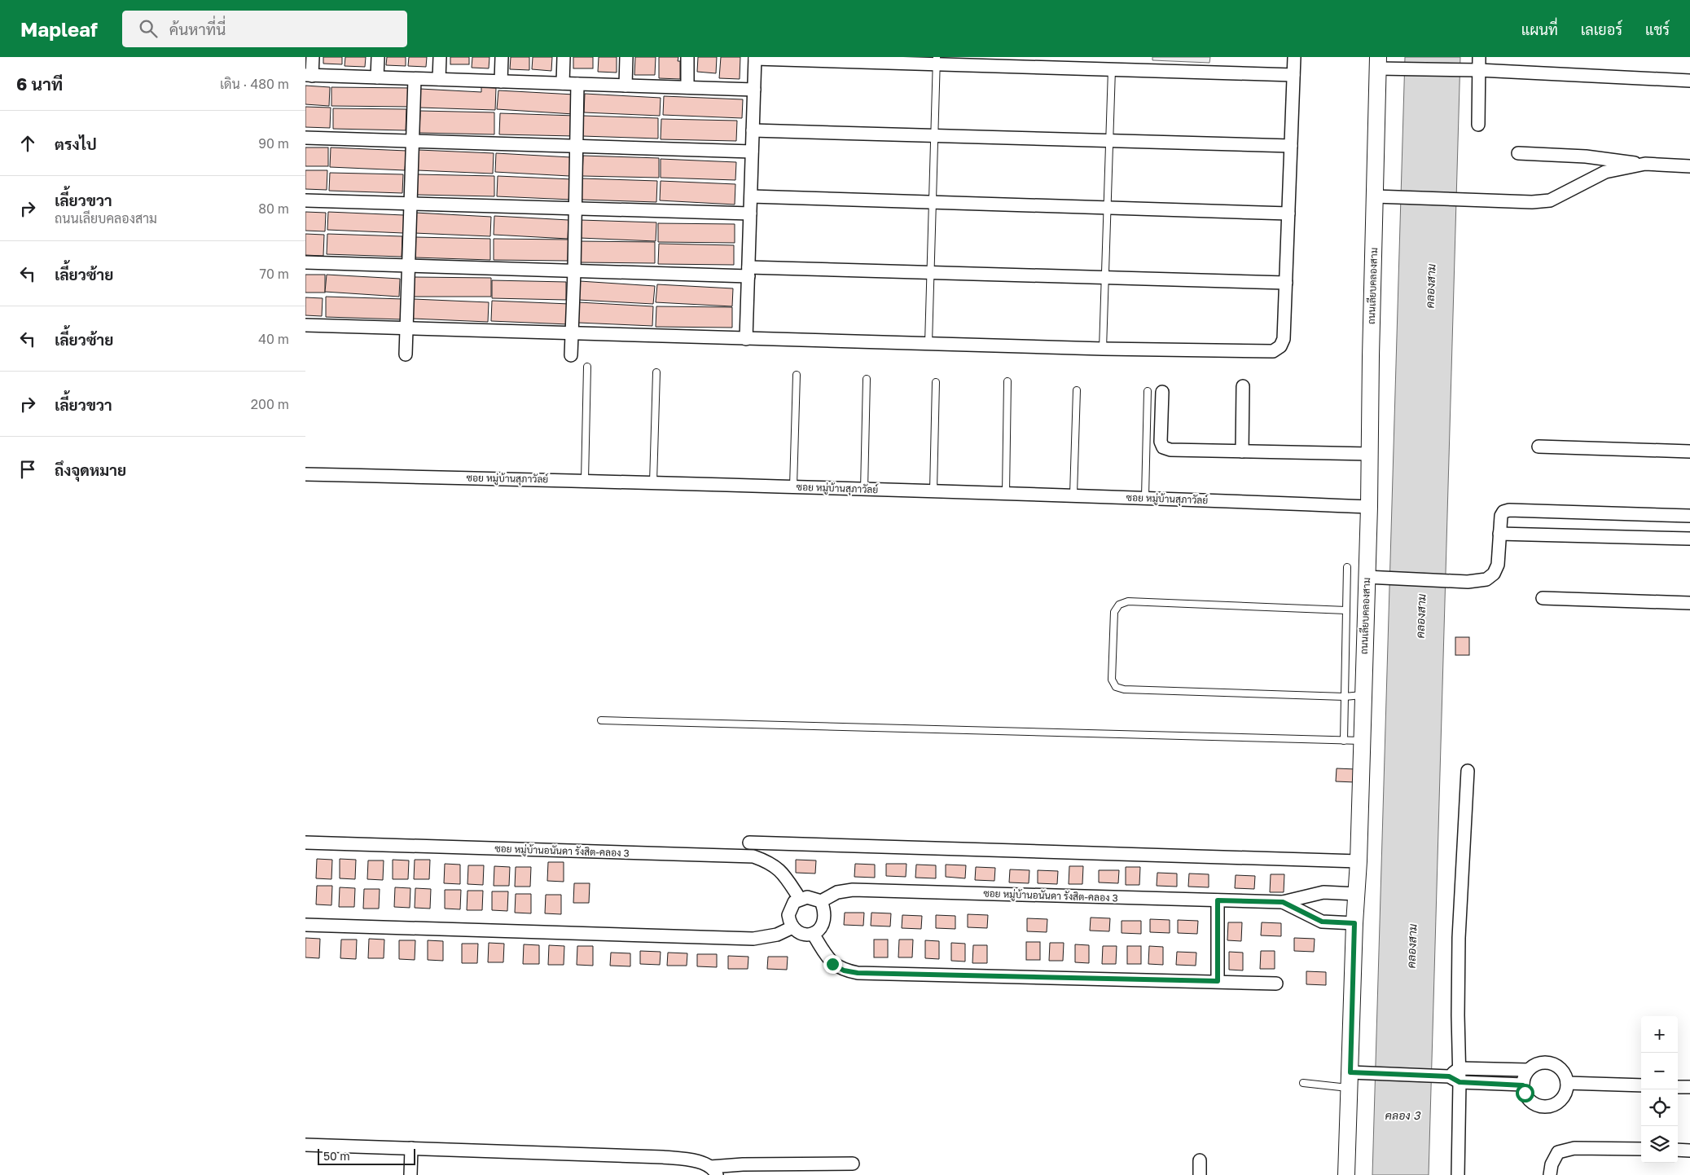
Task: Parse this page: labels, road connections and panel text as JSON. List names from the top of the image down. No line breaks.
{"streets":{"main road":["ถนนเลียบคลองสาม"],"street":["ซอย หมู่บ้านสุภาวัลย์","ซอย หมู่บ้านอนันดา รังสิต-คลอง 3"]},"crossings":[["ถนนเลียบคลองสาม","ซอย หมู่บ้านสุภาวัลย์"],["ถนนเลียบคลองสาม","ซอย หมู่บ้านอนันดา รังสิต-คลอง 3"]],"water":["คลองสาม","คลอง 3"],"scale_bar":"50 m","page":{"header":"Mapleaf","search":"ค้นหาที่นี่","nav":["แผนที่","เลเยอร์","แชร์"],"heading":["6 นาที","เดิน · 480 m"],"list":[["ตรงไป","90 m"],["เลี้ยวขวา","ถนนเลียบคลองสาม","80 m"],["เลี้ยวซ้าย","70 m"],["เลี้ยวซ้าย","40 m"],["เลี้ยวขวา","200 m"],"ถึงจุดหมาย"],"map_buttons":["+","−"],"scale":"50 m"}}
